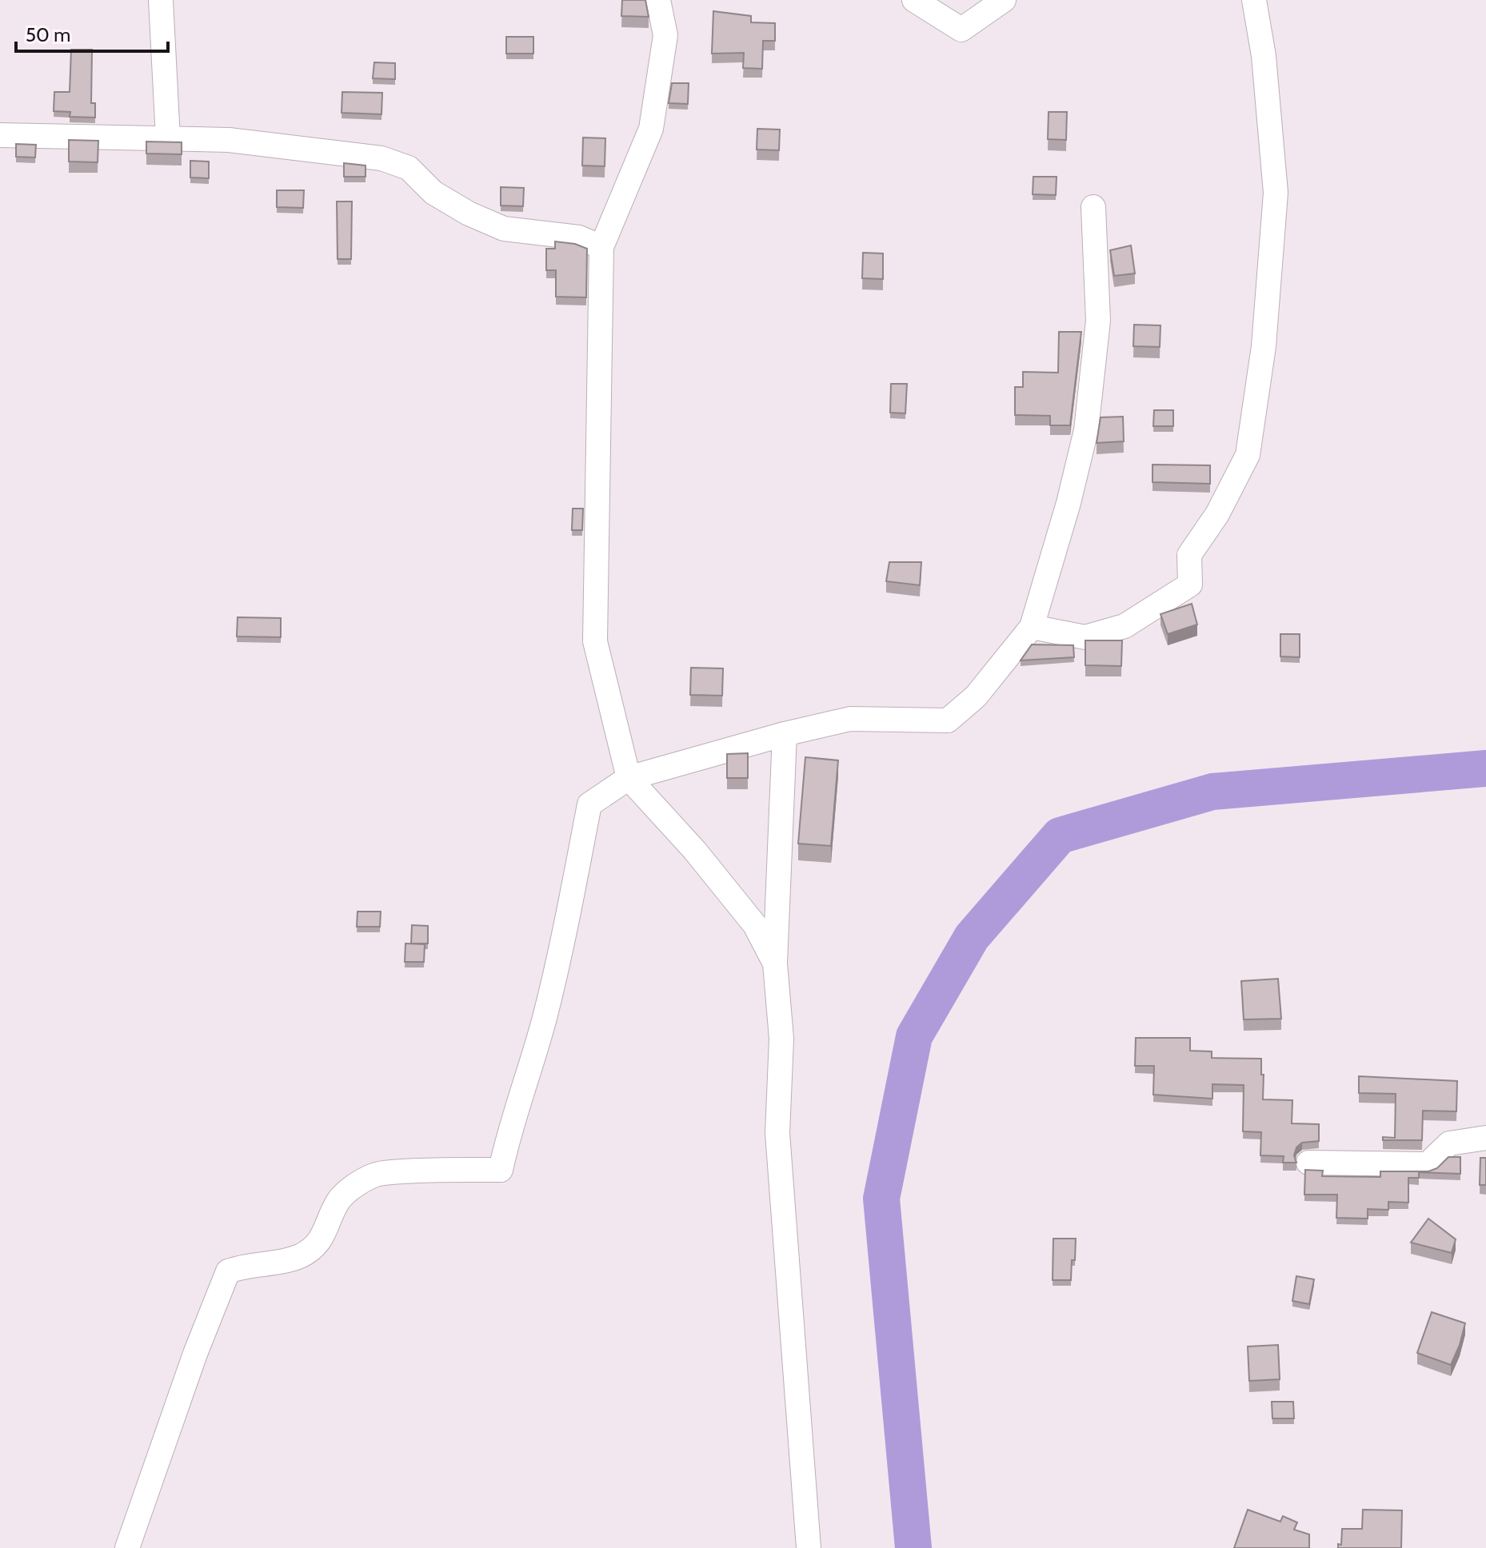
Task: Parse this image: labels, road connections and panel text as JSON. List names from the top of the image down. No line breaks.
{"scale_bar":"50 m"}
